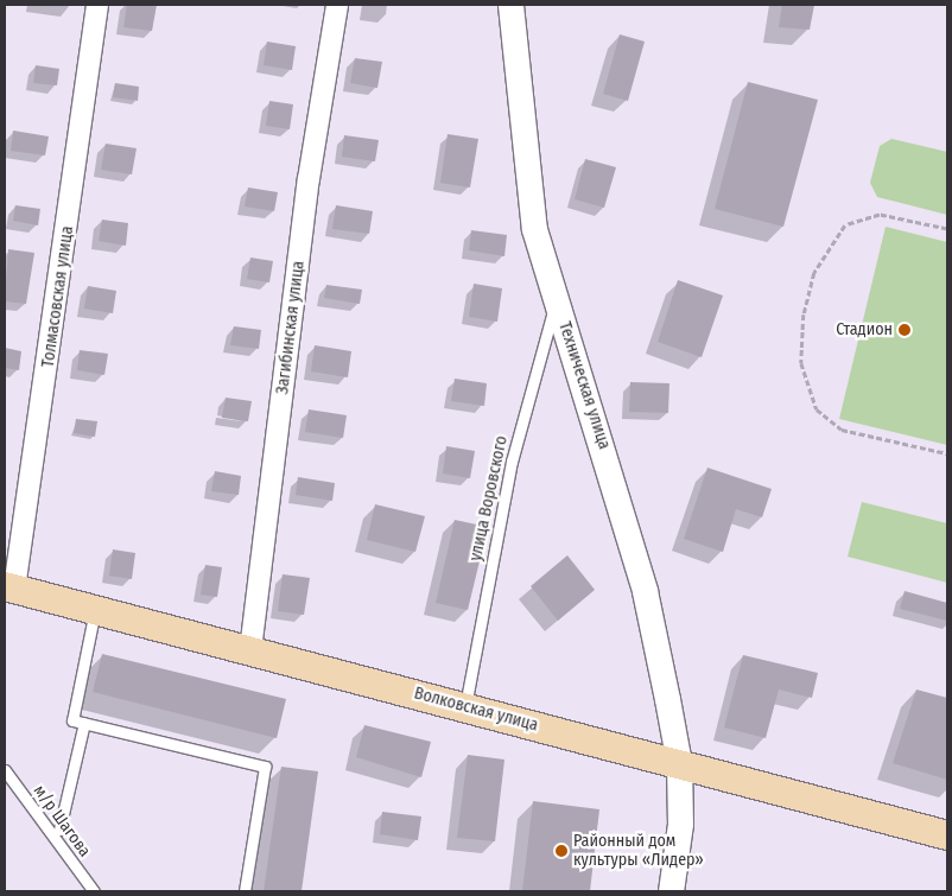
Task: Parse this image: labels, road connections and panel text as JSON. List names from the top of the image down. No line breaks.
{"streets":{"main road":["Волковская улица"],"street":["Толмасовская улица","Загибинская улица","Техническая улица"],"lane":["улица Воровского","м/р Шагова"]},"crossings":[["Толмасовская улица","Волковская улица"],["Загибинская улица","Волковская улица"],["Техническая улица","улица Воровского"],["Техническая улица","Волковская улица"],["улица Воровского","Волковская улица"]],"places":["Стадион","Районный дом культуры «Лидер»"]}
